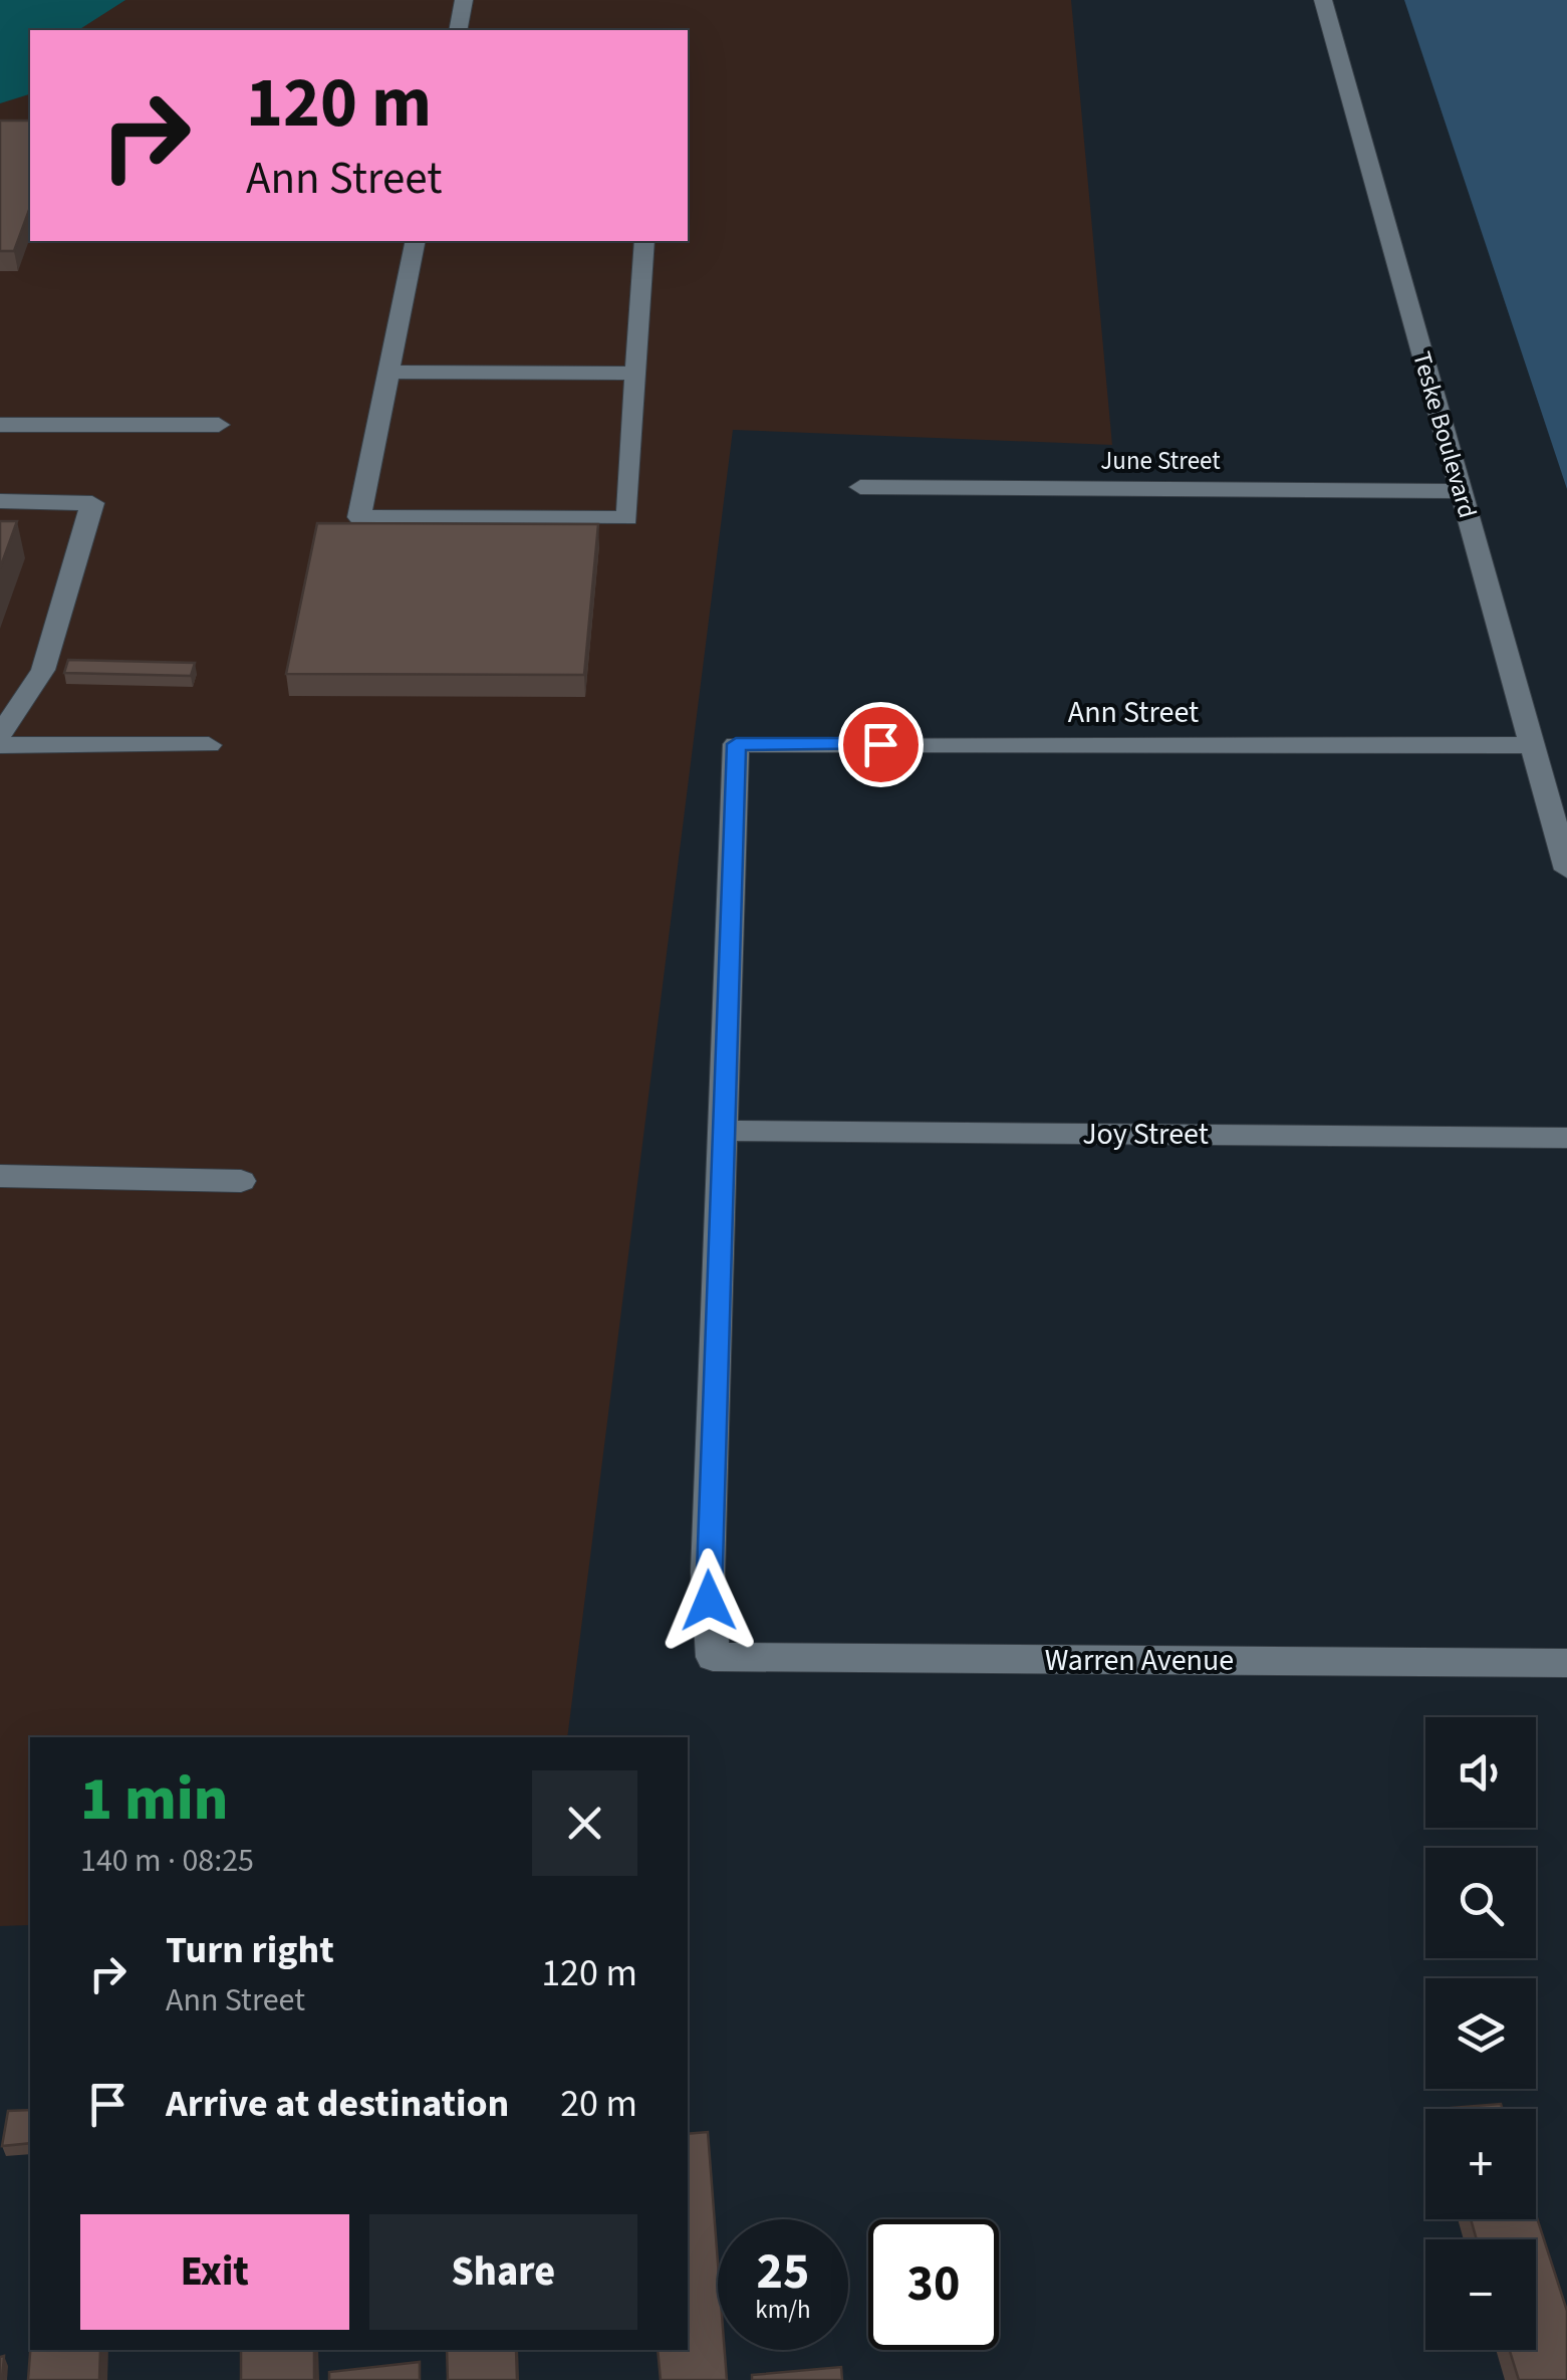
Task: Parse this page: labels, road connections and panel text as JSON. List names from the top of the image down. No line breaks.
{"streets":{"street":["Teske Boulevard","June Street","Ann Street","Joy Street","Warren Avenue"]},"crossings":[["Teske Boulevard","June Street"],["Teske Boulevard","Ann Street"],["Ann Street","Joy Street"],["Ann Street","Warren Avenue"],["Joy Street","Warren Avenue"]],"page":{"turn":["120 m","Ann Street"],"map_buttons":["+","−"],"heading":["1 min","140 m · 08:25"],"list":[{"name":"Turn right","note":"Ann Street","value":"120 m"},{"name":"Arrive at destination","value":"20 m"}],"buttons":["Exit","Share"],"speed":"25 km/h","limit":"30"}}
